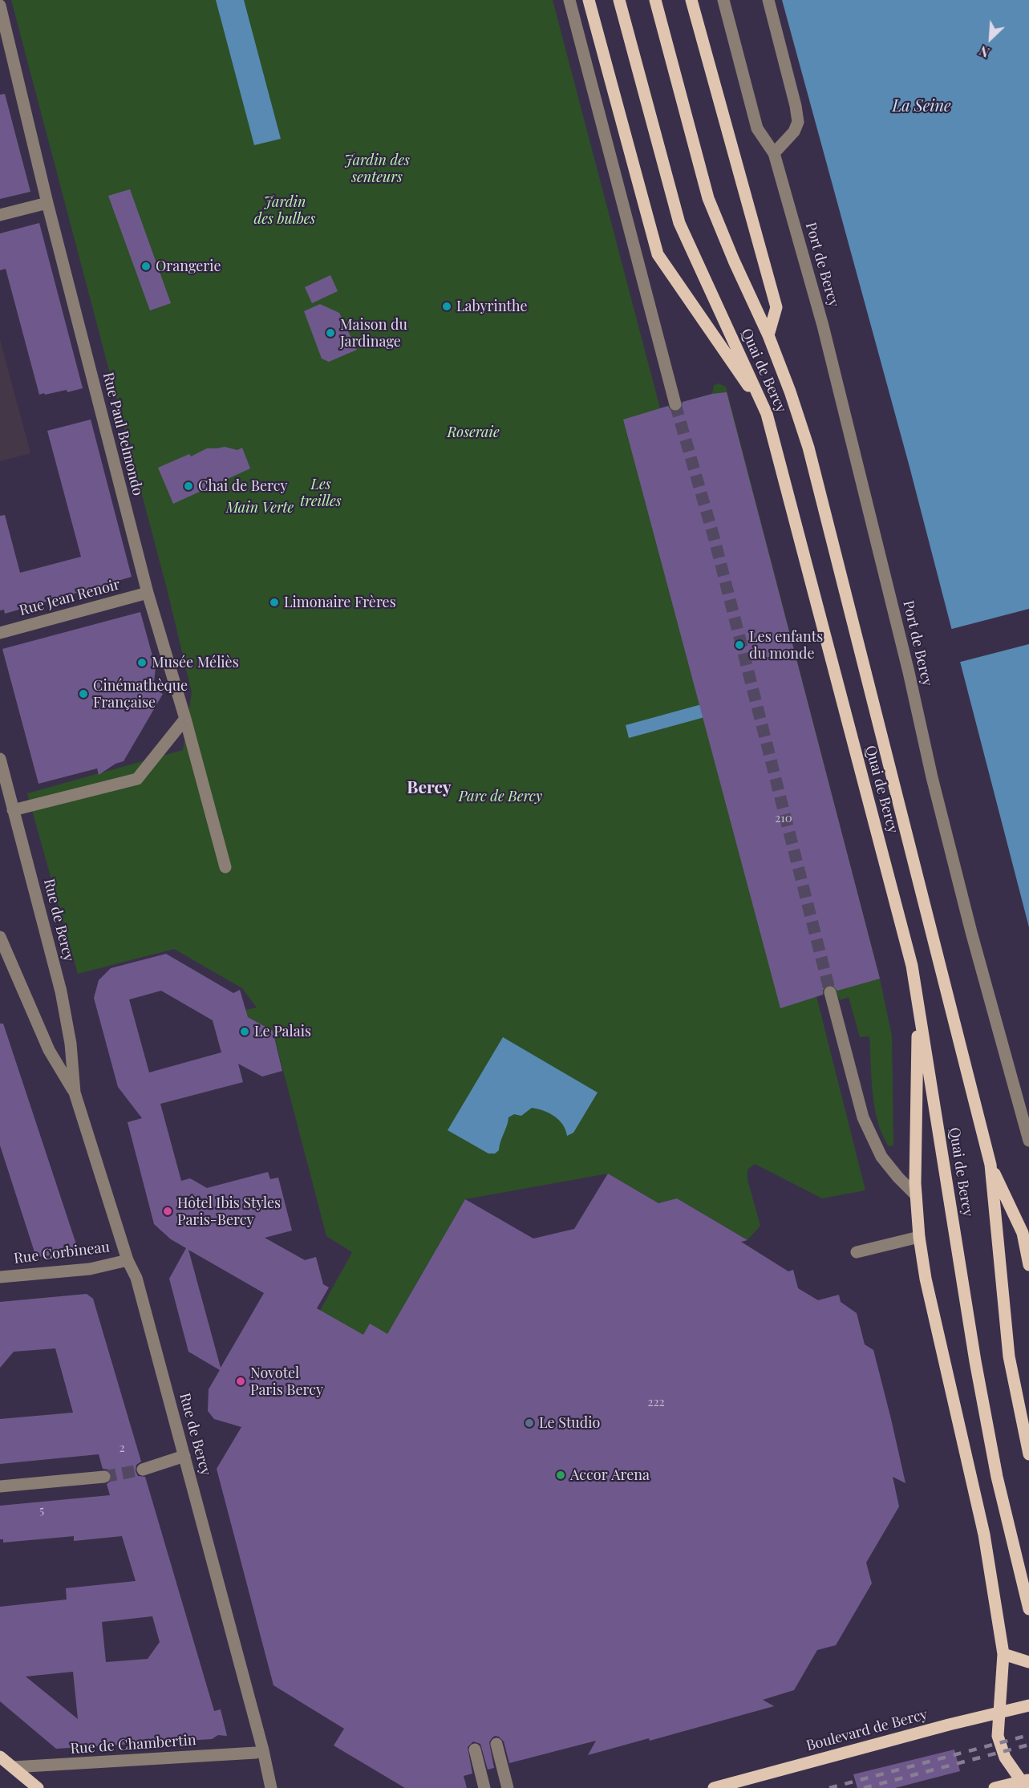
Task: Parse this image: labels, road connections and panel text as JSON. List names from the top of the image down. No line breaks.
{"streets":{"main road":["Quai de Bercy","Boulevard de Bercy"],"street":["Port de Bercy","Rue Paul Belmondo","Rue Jean Renoir","Rue de Bercy","Rue Corbineau","Rue de Chambertin"]},"crossings":[["Rue Paul Belmondo","Rue Jean Renoir"],["Rue de Bercy","Rue Corbineau"]],"districts":["Bercy"],"water":["La Seine"],"parks":["Jardin des senteurs","Jardin des bulbes","Roseraie","Les treilles","Main Verte","Parc de Bercy"],"places":["Orangerie","Labyrinthe","Maison du Jardinage","Chai de Bercy","Limonaire Frères","Les enfants du monde","Musée Méliès","Cinémathèque Française","Le Palais","Hôtel Ibis Styles Paris-Bercy","Novotel Paris Bercy","Le Studio","Accor Arena"],"house_numbers":["210","222","2","5"],"north":"bottom left"}
